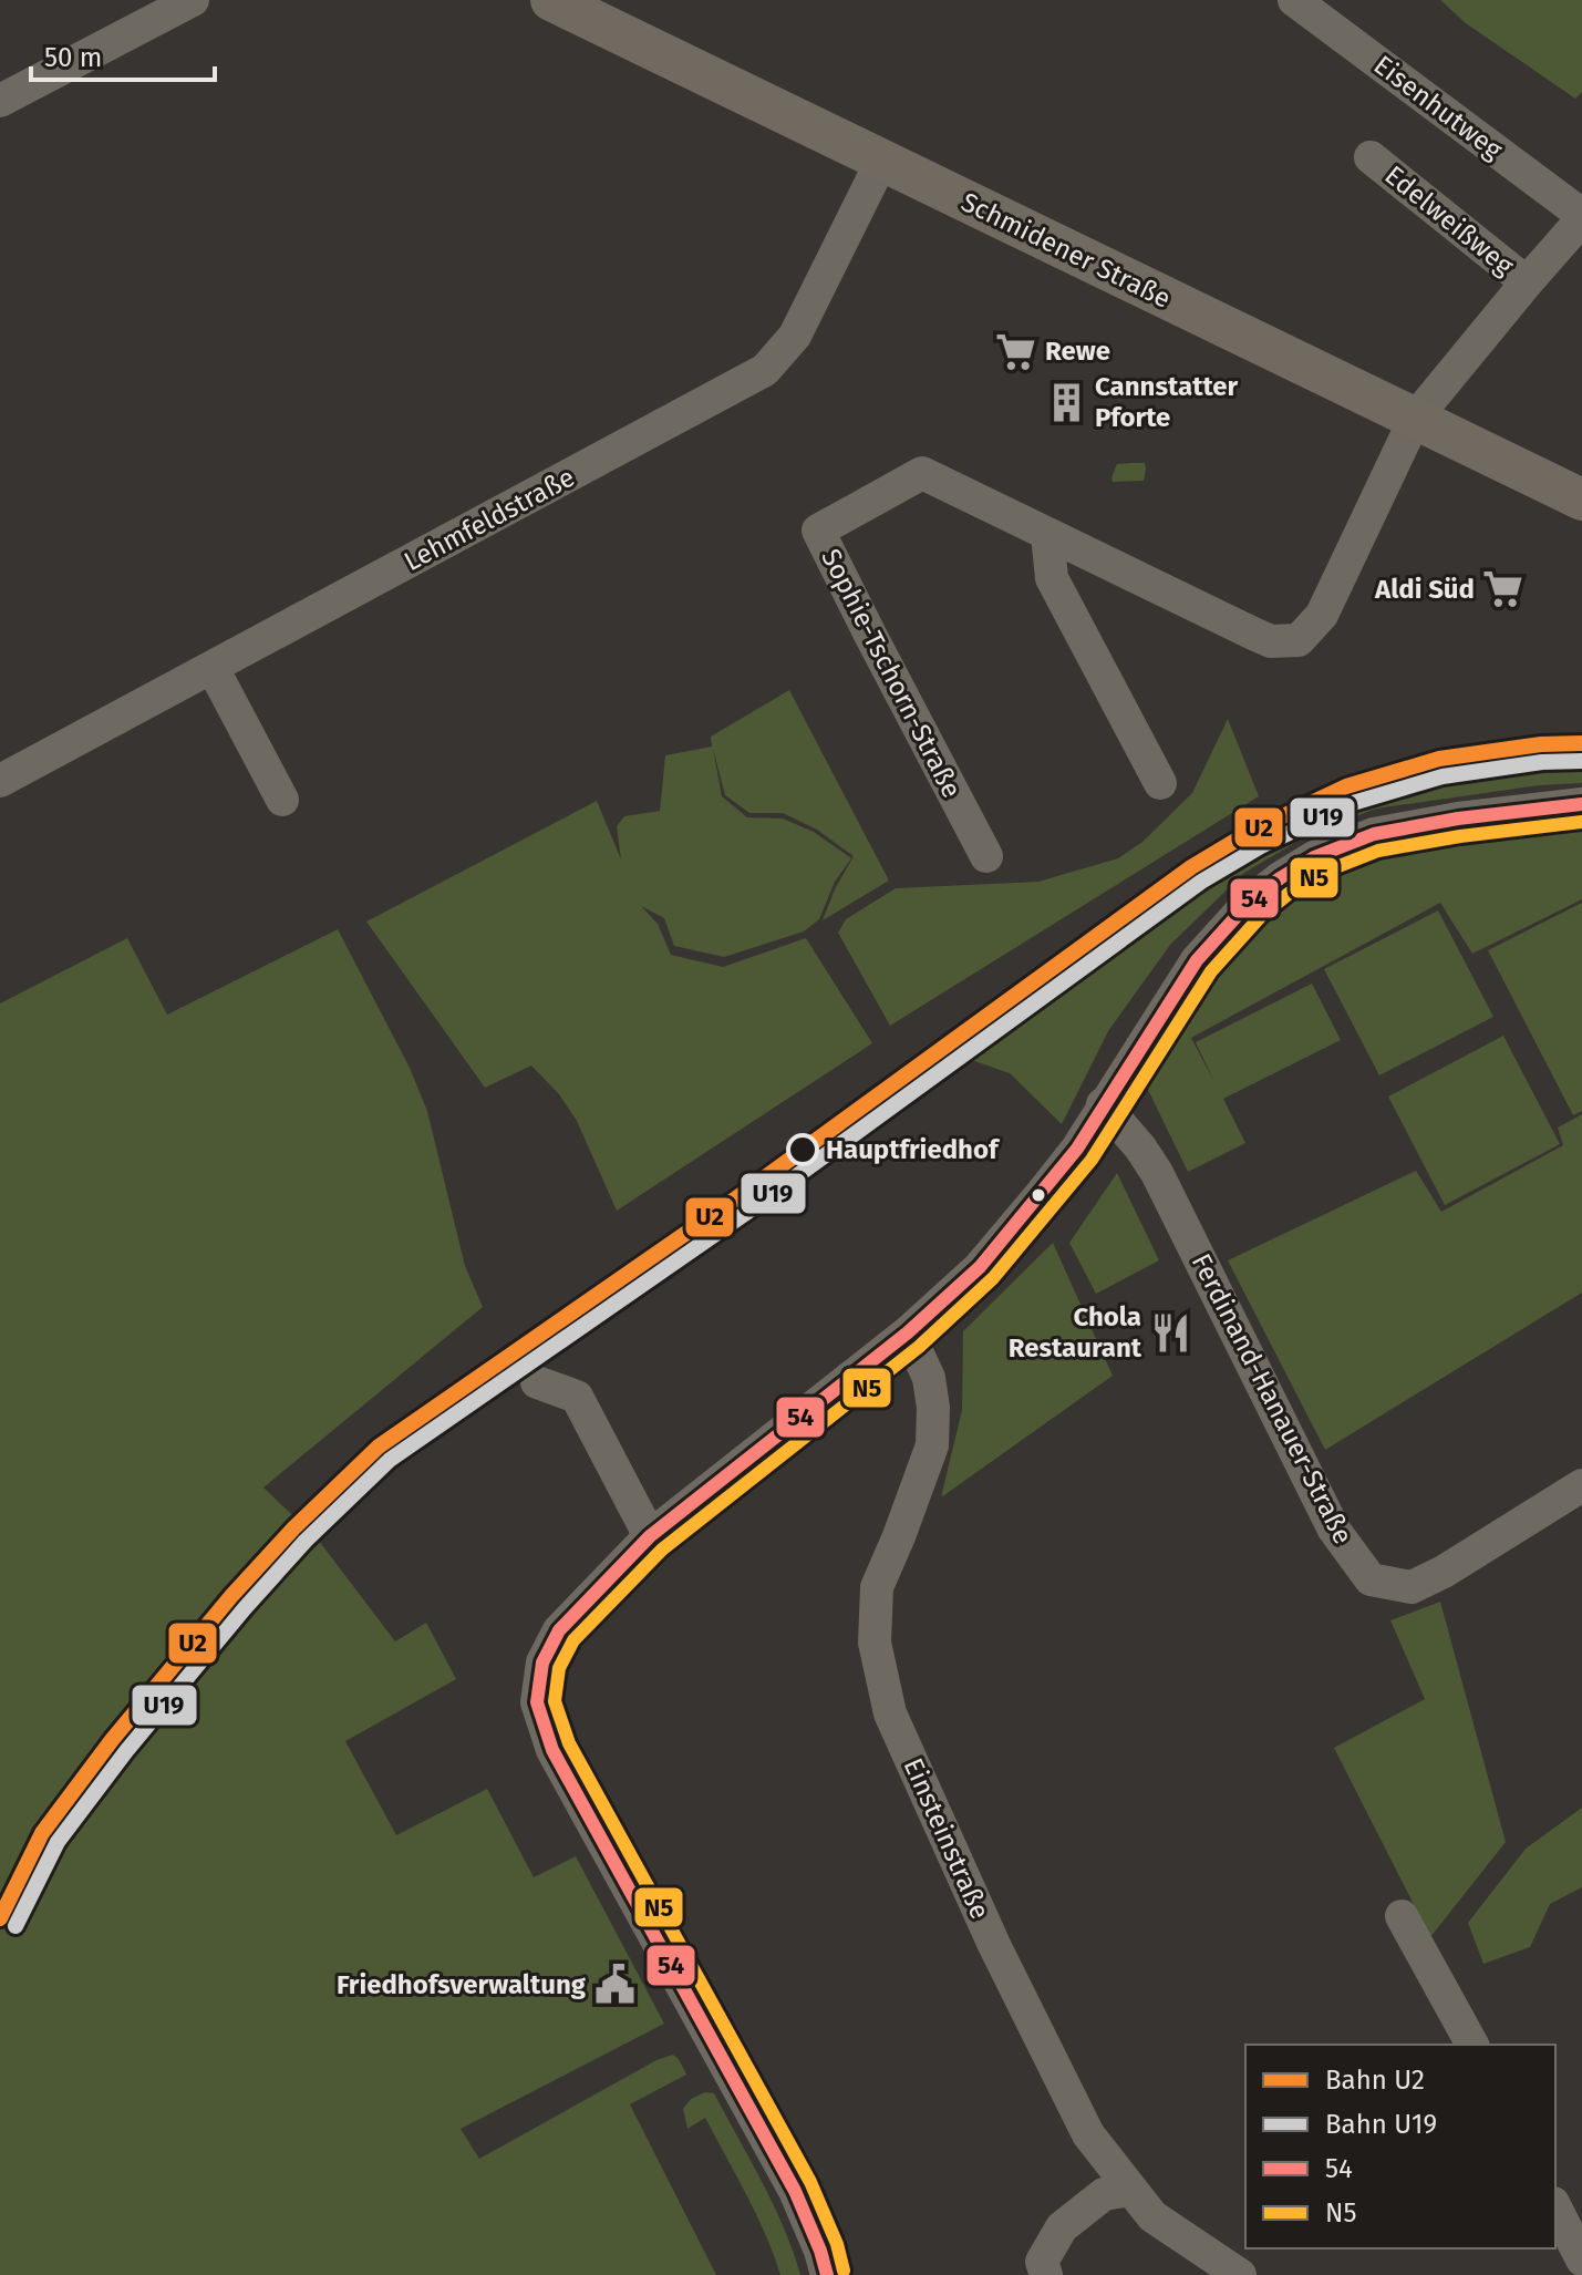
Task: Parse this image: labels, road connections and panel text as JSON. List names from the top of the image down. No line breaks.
{"streets":{"main road":["Schmidener Straße"],"street":["Eisenhutweg","Edelweißweg","Lehmfeldstraße","Sophie-Tschorn-Straße","Ferdinand-Hanauer-Straße","Einsteinstraße"]},"crossings":[["Eisenhutweg","Edelweißweg"],["Edelweißweg","Schmidener Straße"],["Edelweißweg","Sophie-Tschorn-Straße"],["Schmidener Straße","Lehmfeldstraße"],["Schmidener Straße","Sophie-Tschorn-Straße"]],"places":{"supermarket":["Rewe","Aldi Süd"],"building":["Cannstatter Pforte"],"other":["Hauptfriedhof"],"restaurant":["Chola Restaurant"],"public building":["Friedhofsverwaltung"]},"lines":["rail line U2","rail line U19","transit line 54","transit line N5"],"legend":["Bahn U2","Bahn U19","54","N5"],"scale_bar":"50 m"}
